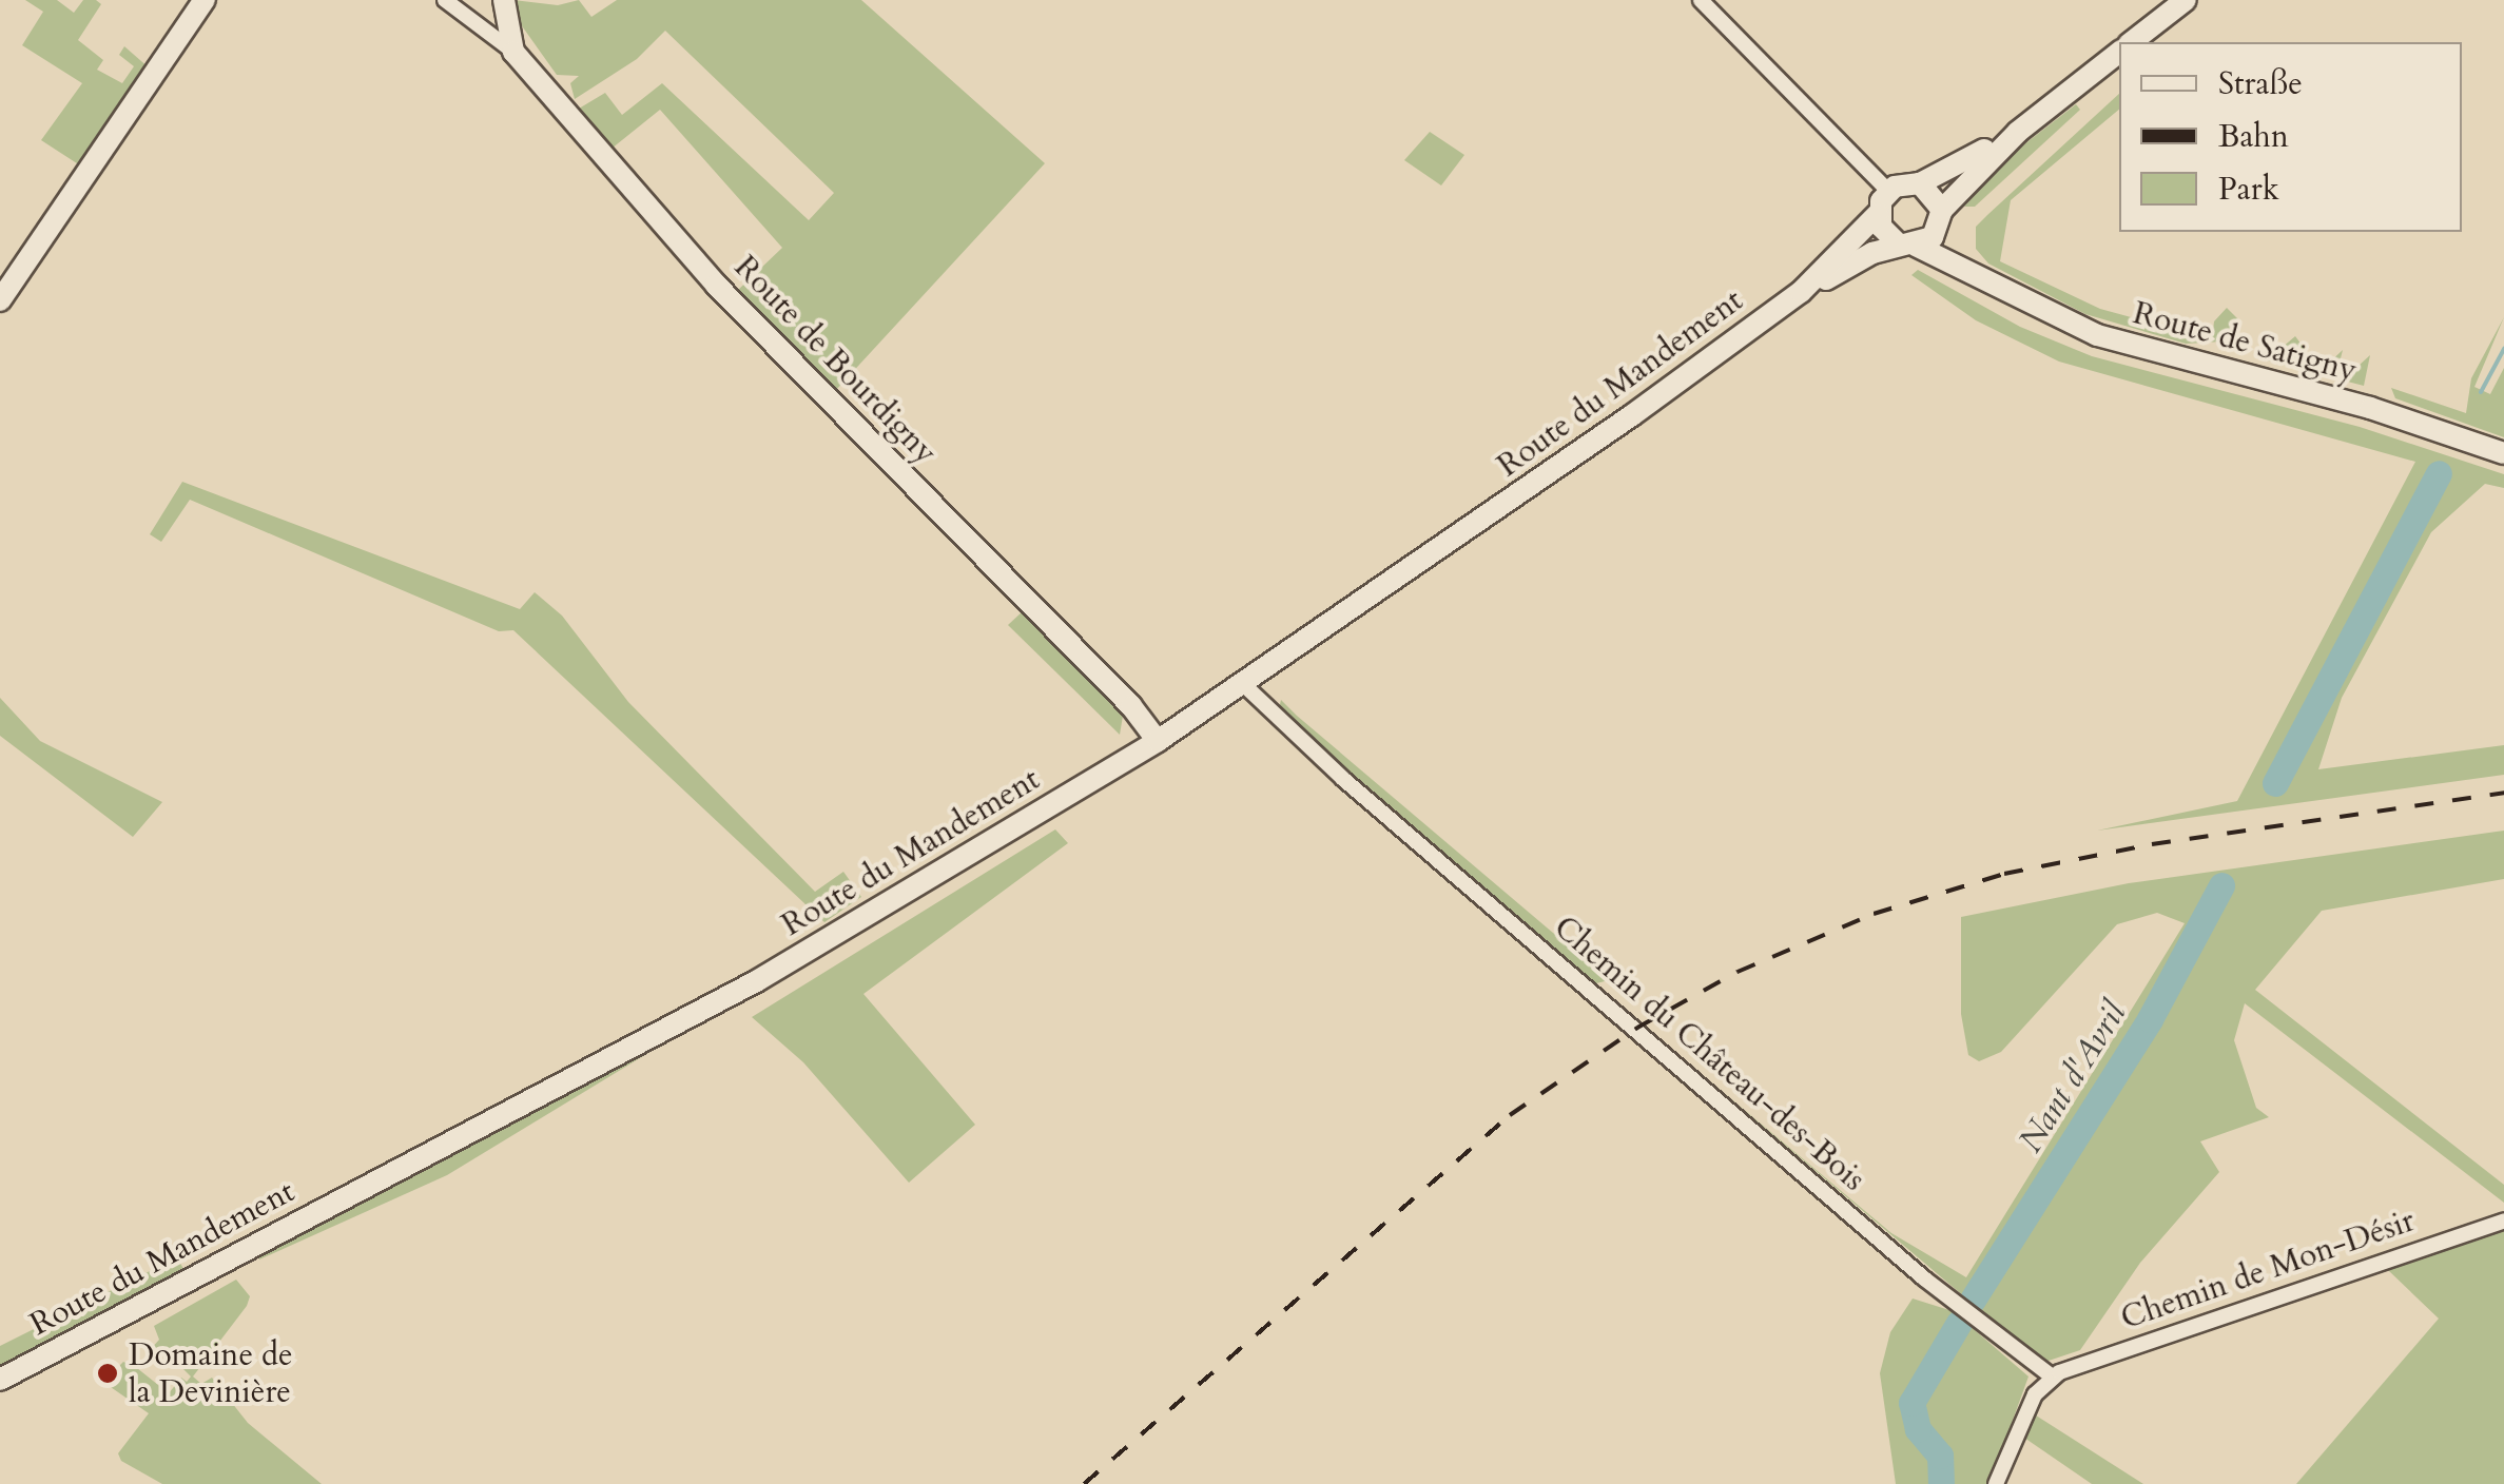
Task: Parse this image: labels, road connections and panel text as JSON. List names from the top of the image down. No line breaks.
{"streets":{"main road":["Route de Satigny","Route de Bourdigny","Route du Mandement"],"street":["Chemin du Château-des-Bois","Chemin de Mon-Désir"]},"crossings":[["Route de Satigny","Route du Mandement"],["Route de Bourdigny","Route du Mandement"],["Route du Mandement","Chemin du Château-des-Bois"],["Chemin du Château-des-Bois","Chemin de Mon-Désir"]],"water":["Nant d'Avril"],"places":["Domaine de la Devinière"],"legend":["Straße","Bahn","Park"]}
